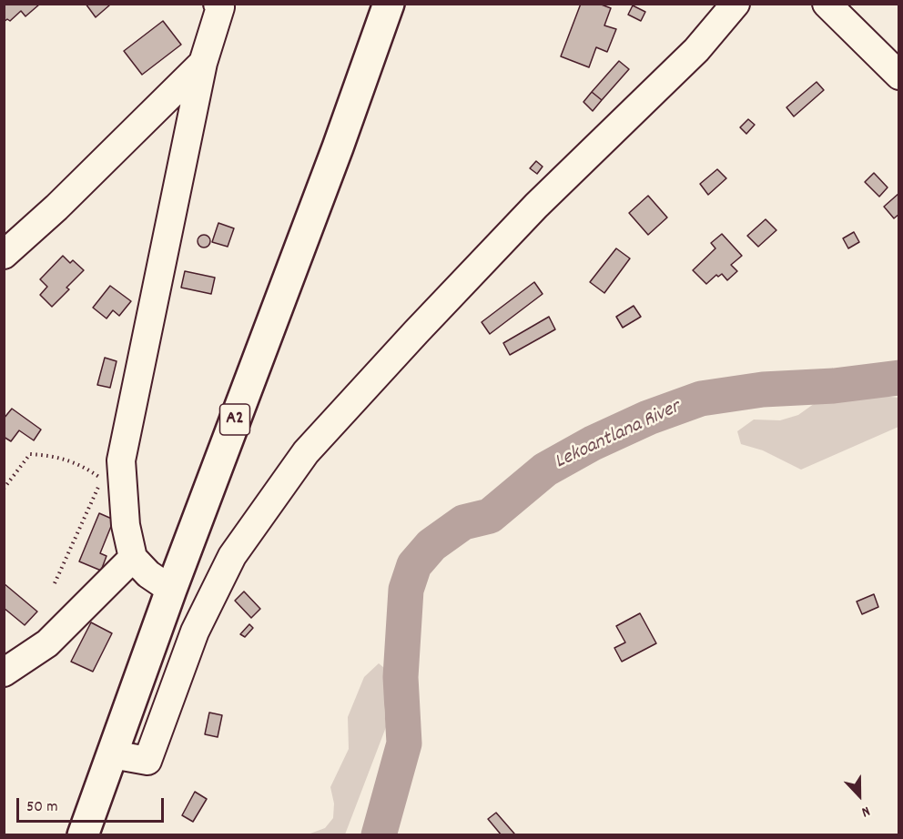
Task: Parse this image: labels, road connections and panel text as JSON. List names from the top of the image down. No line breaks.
{"streets":{"main road":["A2"]},"water":["Lekoantlana River"],"scale_bar":"50 m","north":"bottom"}
